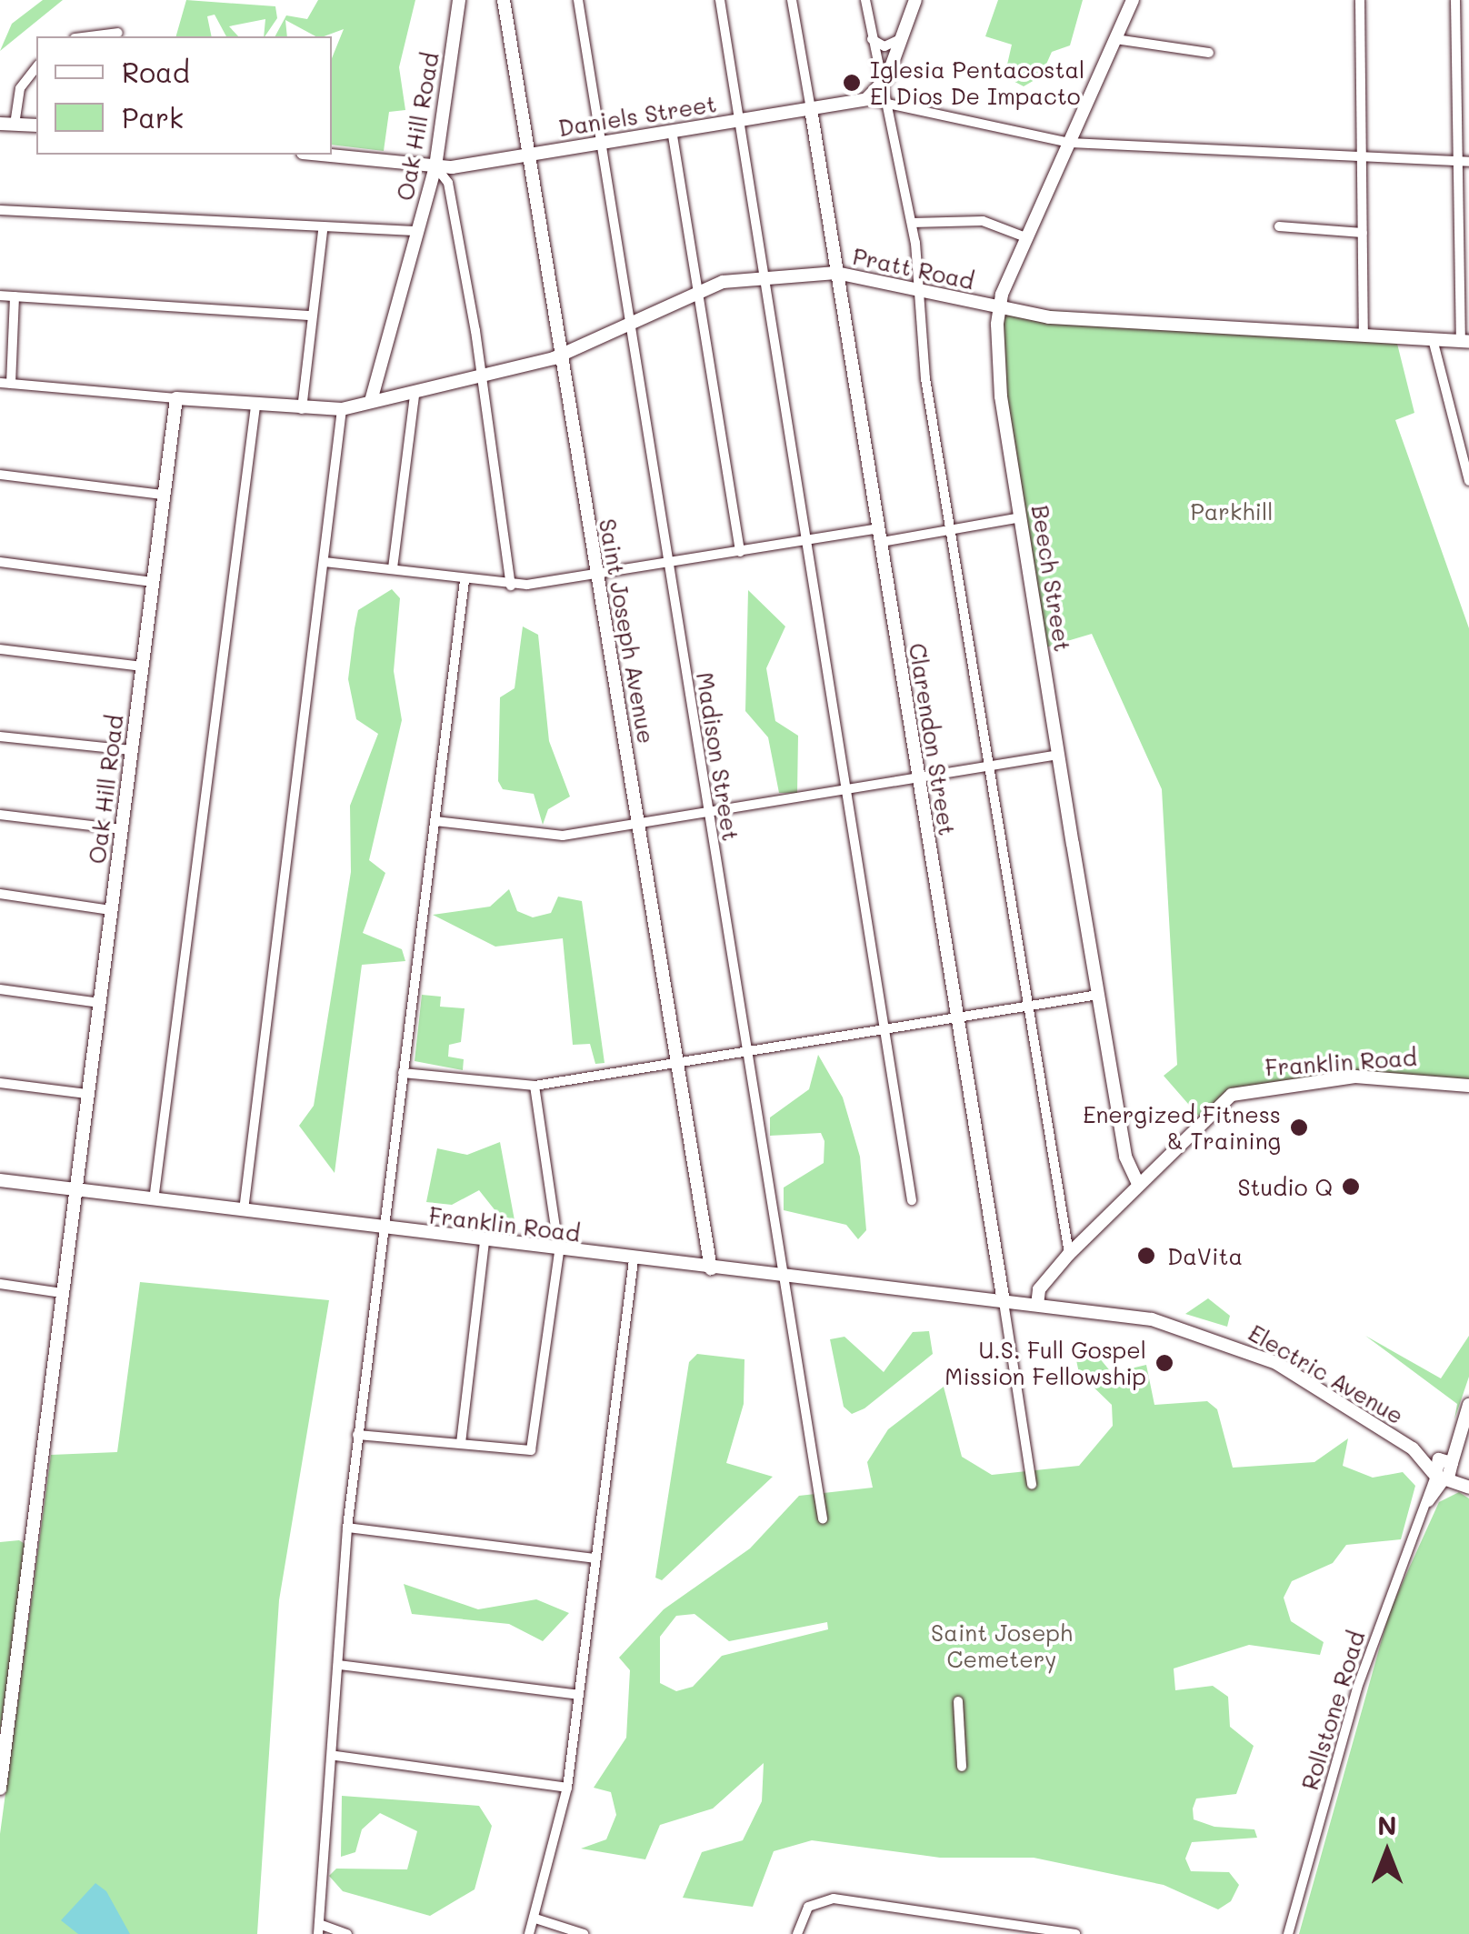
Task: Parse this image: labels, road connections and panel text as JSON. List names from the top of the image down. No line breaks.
{"streets":{"street":["Daniels Street","Oak Hill Road","Pratt Road","Beech Street","Saint Joseph Avenue","Clarendon Street","Madison Street","Franklin Road","Electric Avenue","Rollstone Road"]},"crossings":[["Daniels Street","Oak Hill Road"],["Daniels Street","Saint Joseph Avenue"],["Daniels Street","Clarendon Street"],["Daniels Street","Madison Street"],["Oak Hill Road","Pratt Road"],["Oak Hill Road","Franklin Road"],["Pratt Road","Beech Street"],["Pratt Road","Saint Joseph Avenue"],["Pratt Road","Clarendon Street"],["Pratt Road","Madison Street"],["Beech Street","Franklin Road"],["Saint Joseph Avenue","Franklin Road"],["Clarendon Street","Franklin Road"],["Clarendon Street","Electric Avenue"],["Madison Street","Franklin Road"],["Franklin Road","Electric Avenue"],["Electric Avenue","Rollstone Road"]],"parks":["Parkhill","Saint Joseph Cemetery"],"places":["Iglesia Pentacostal El Dios De Impacto","Energized Fitness & Training","Studio Q","DaVita","U.S. Full Gospel Mission Fellowship"],"legend":["Road","Park"],"north":"top"}
